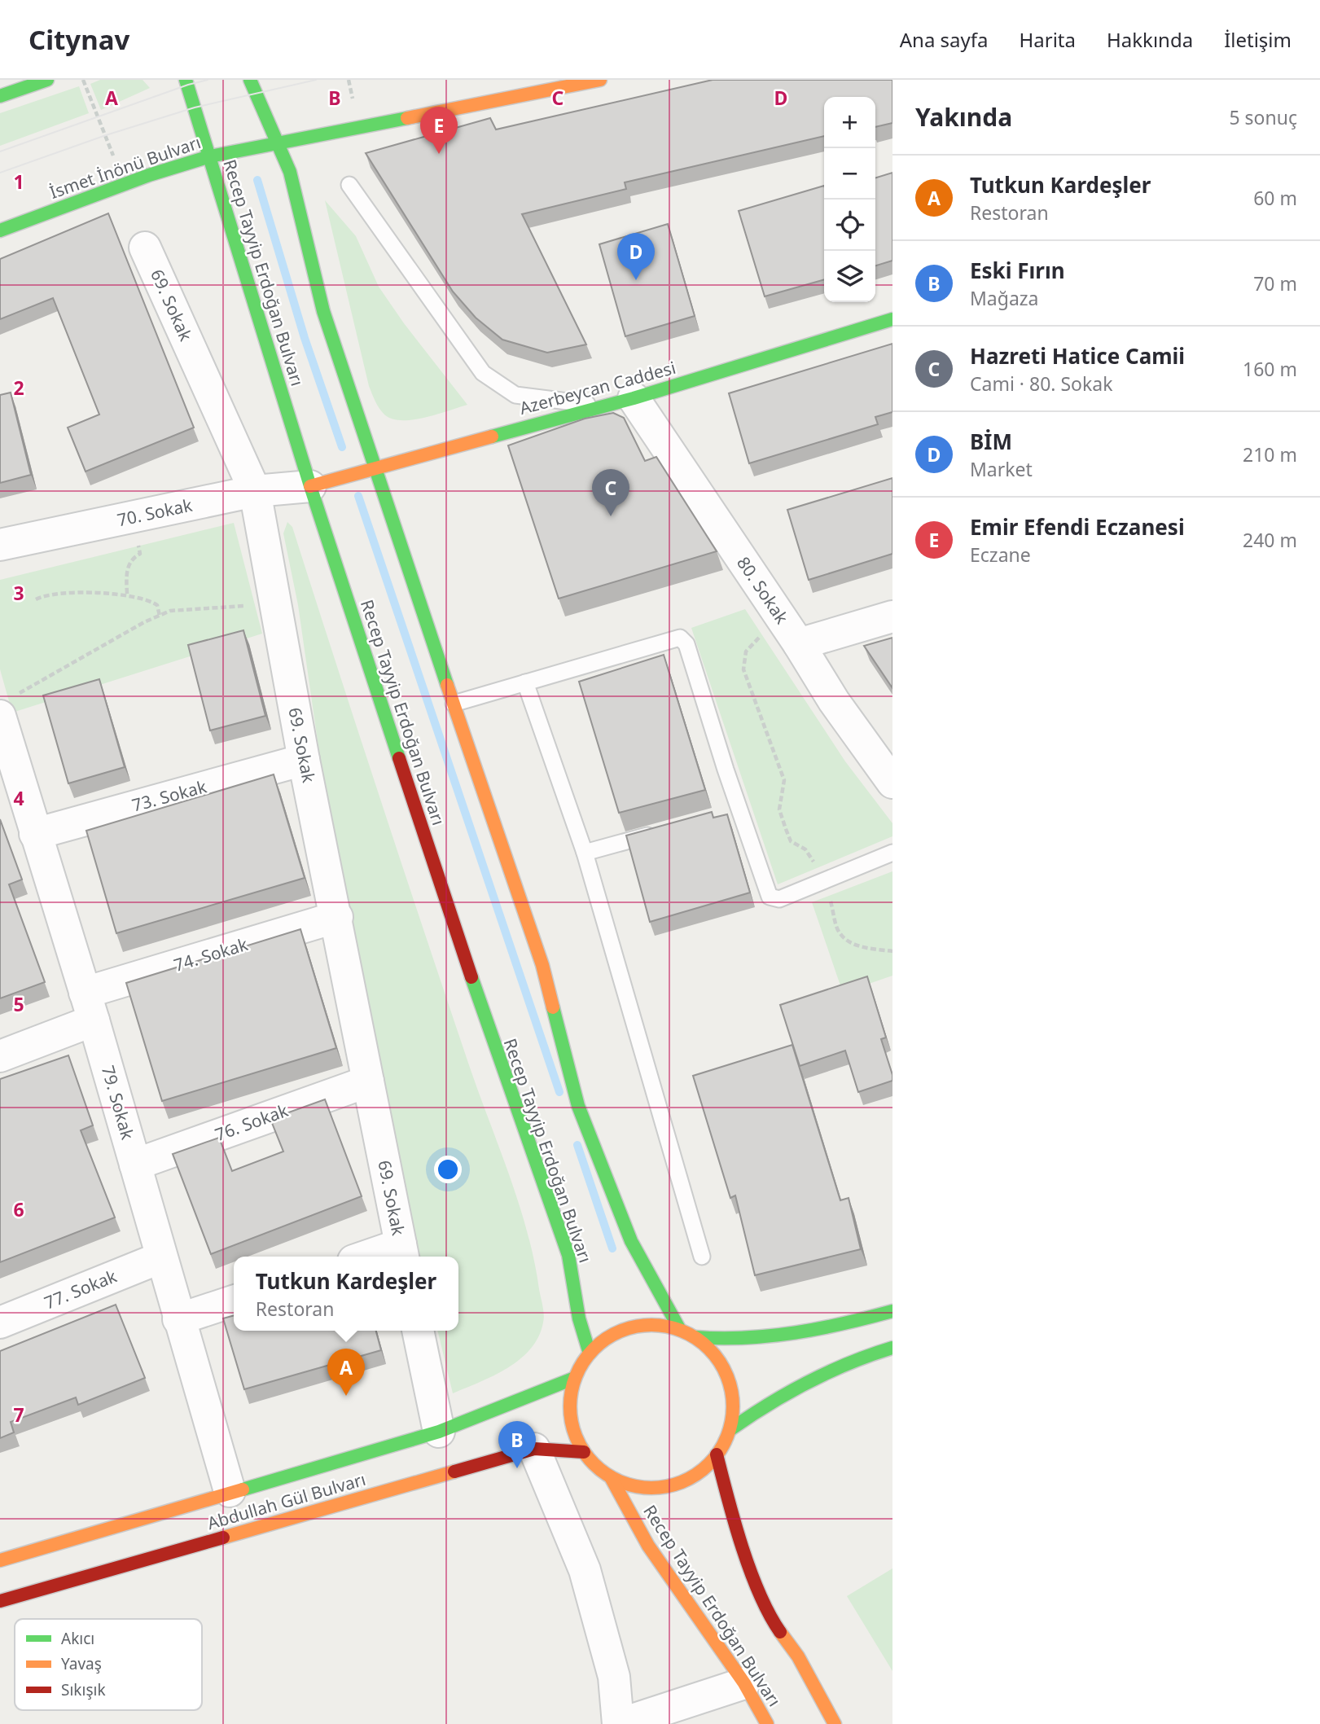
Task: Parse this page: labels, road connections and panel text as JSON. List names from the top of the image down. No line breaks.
{"streets":{"main road":["İsmet İnönü Bulvarı","Recep Tayyip Erdoğan Bulvarı","Azerbeycan Caddesi","Abdullah Gül Bulvarı"],"street":["69. Sokak","70. Sokak","80. Sokak","73. Sokak","74. Sokak","79. Sokak","76. Sokak","77. Sokak"]},"crossings":[["İsmet İnönü Bulvarı","Recep Tayyip Erdoğan Bulvarı"],["Recep Tayyip Erdoğan Bulvarı","Azerbeycan Caddesi"],["Recep Tayyip Erdoğan Bulvarı","70. Sokak"],["Recep Tayyip Erdoğan Bulvarı","Abdullah Gül Bulvarı"],["69. Sokak","70. Sokak"],["69. Sokak","73. Sokak"],["69. Sokak","74. Sokak"],["69. Sokak","76. Sokak"],["Azerbeycan Caddesi","70. Sokak"],["Azerbeycan Caddesi","80. Sokak"],["73. Sokak","79. Sokak"],["74. Sokak","79. Sokak"],["79. Sokak","76. Sokak"],["79. Sokak","77. Sokak"],["79. Sokak","Abdullah Gül Bulvarı"]],"legend":["Akıcı","Yavaş","Sıkışık"],"page":{"header":"Citynav","nav":["Ana sayfa","Harita","Hakkında","İletişim"],"heading":["Yakında","5 sonuç"],"map_buttons":["+","−"],"pins":["E","D","C","A","B"],"list":[{"mark":"A","name":"Tutkun Kardeşler","note":"Restoran","value":"60 m"},{"mark":"B","name":"Eski Fırın","note":"Mağaza","value":"70 m"},{"mark":"C","name":"Hazreti Hatice Camii","note":"Cami · 80. Sokak","value":"160 m"},{"mark":"D","name":"BİM","note":"Market","value":"210 m"},{"mark":"E","name":"Emir Efendi Eczanesi","note":"Eczane","value":"240 m"}],"popup":["Tutkun Kardeşler","Restoran"]},"grid":{"columns":["A","B","C","D"],"rows":["1","2","3","4","5","6","7"]}}
